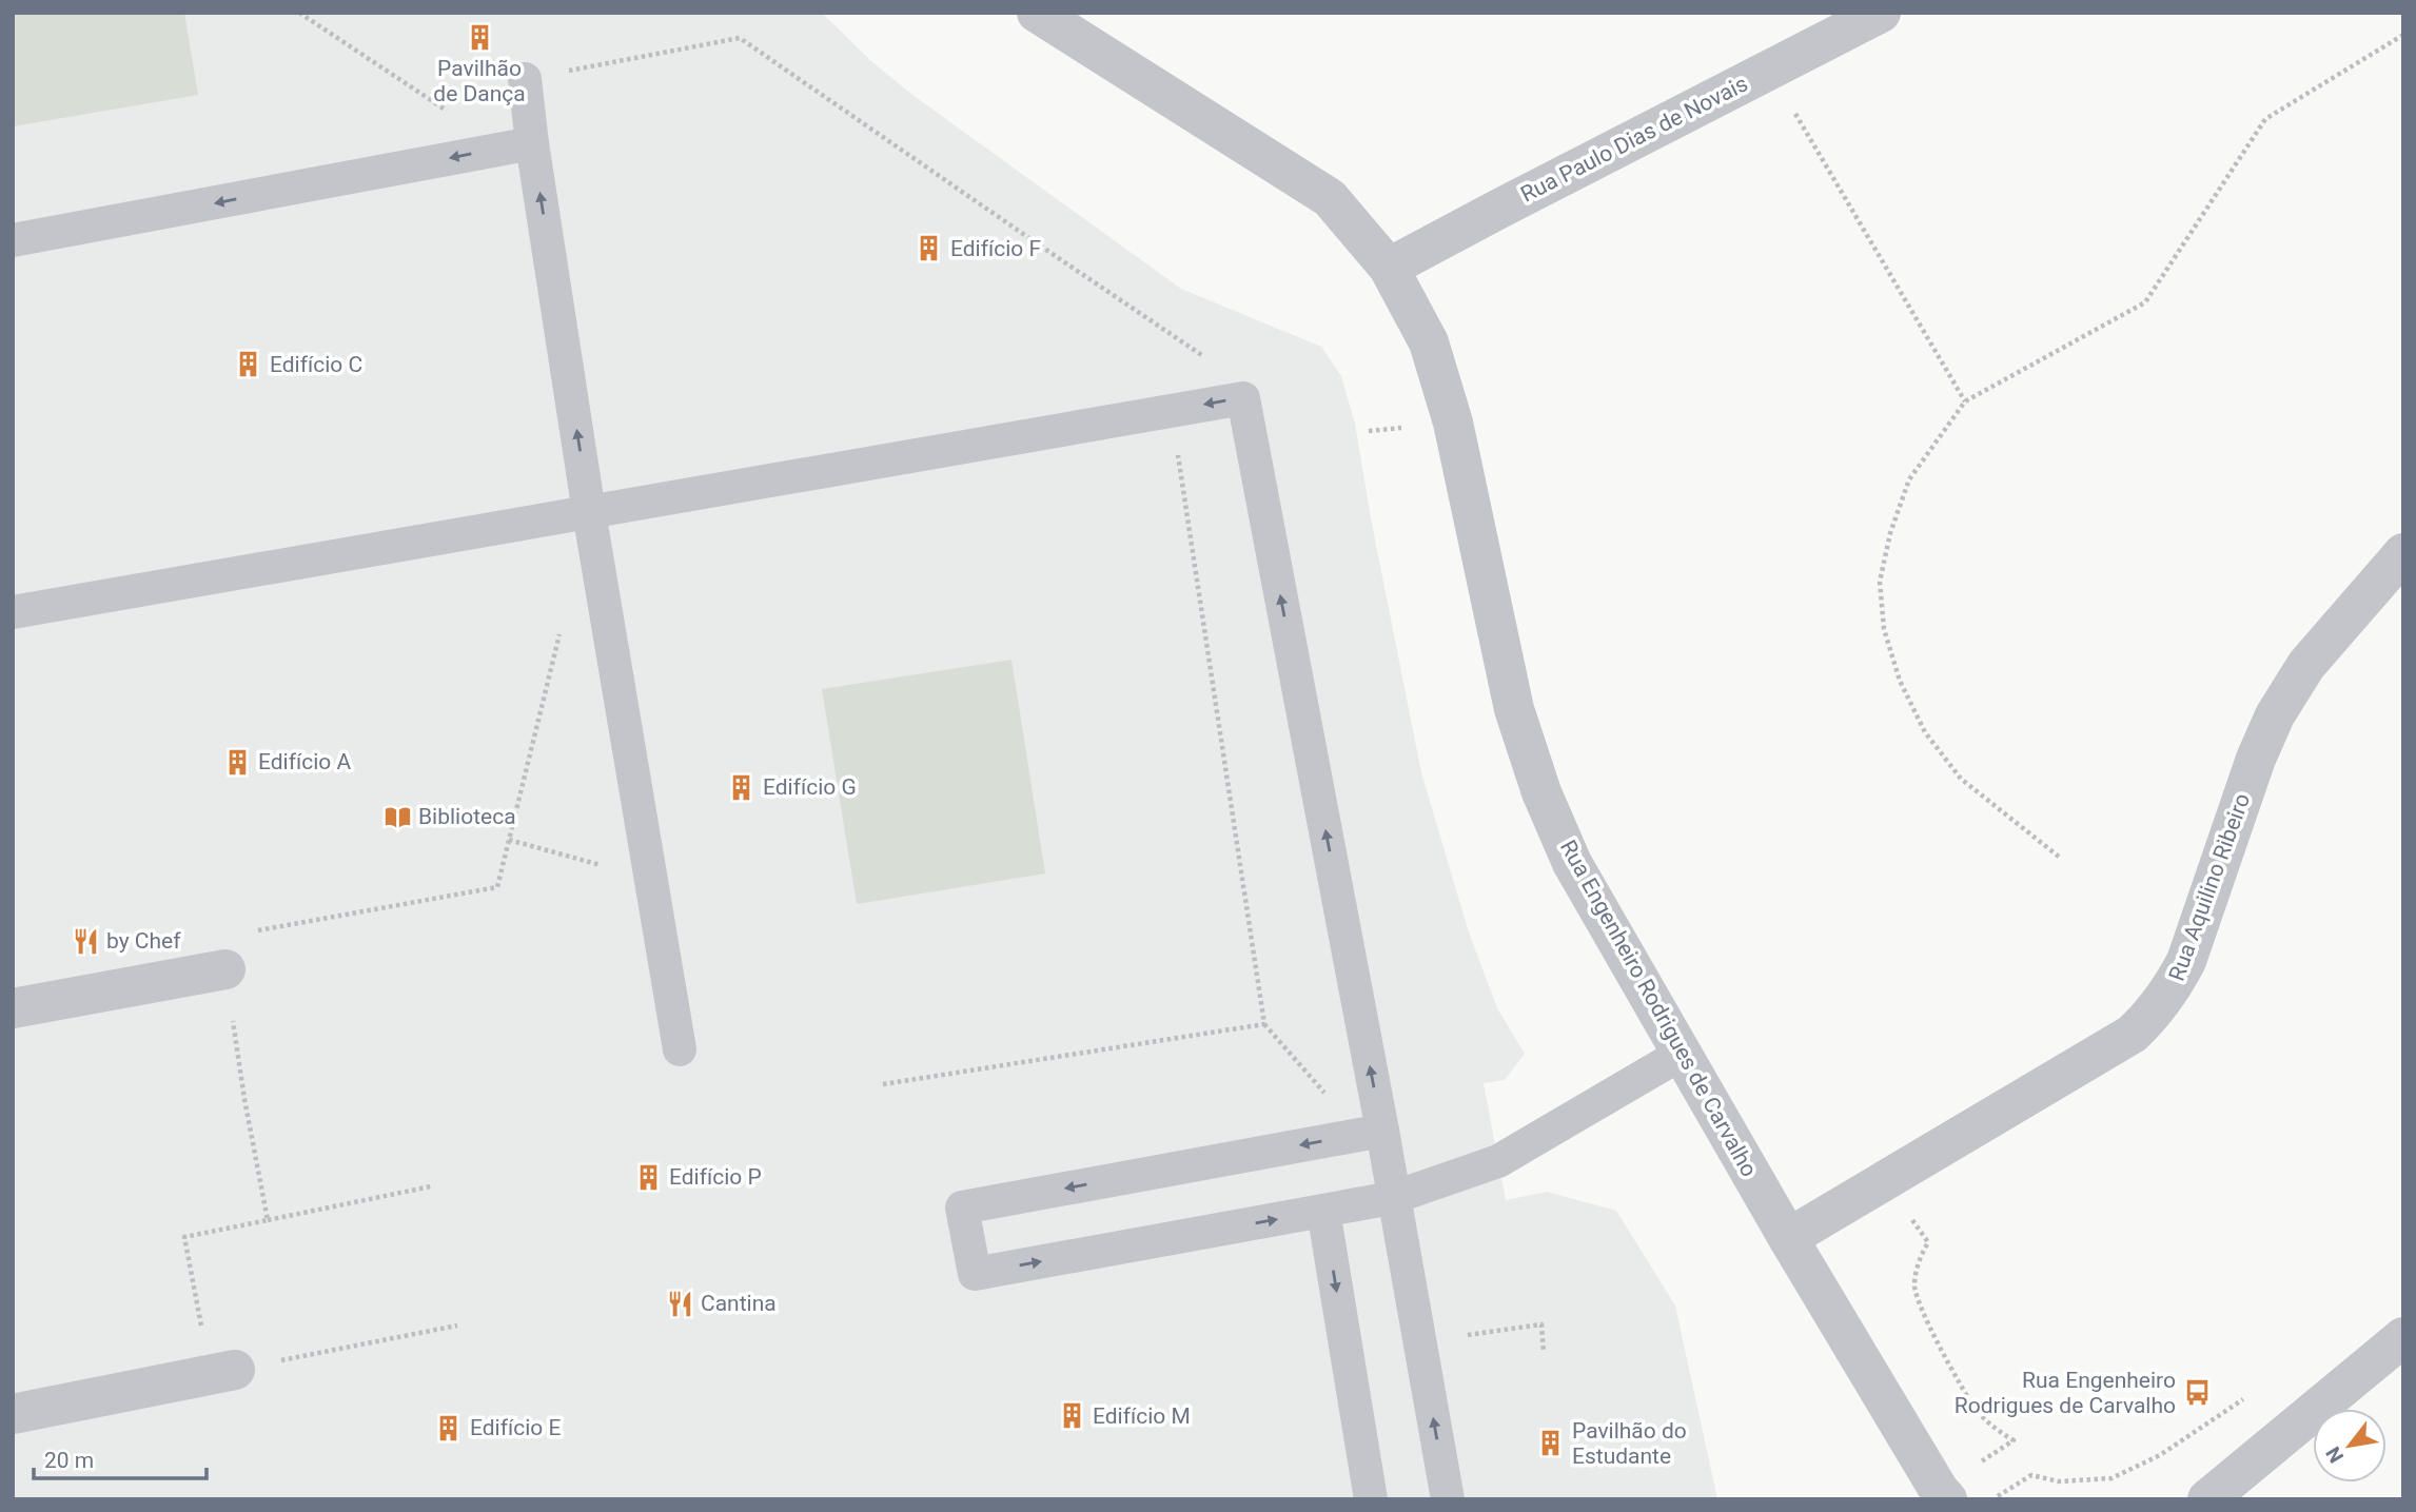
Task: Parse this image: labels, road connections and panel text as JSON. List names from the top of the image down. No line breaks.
{"streets":{"street":["Rua Paulo Dias de Novais","Rua Aquilino Ribeiro","Rua Engenheiro Rodrigues de Carvalho"]},"crossings":[["Rua Paulo Dias de Novais","Rua Engenheiro Rodrigues de Carvalho"],["Rua Aquilino Ribeiro","Rua Engenheiro Rodrigues de Carvalho"]],"places":{"building":["Pavilhão de Dança","Edifício F","Edifício C","Edifício A","Edifício G","Edifício P","Edifício M","Edifício E","Pavilhão do Estudante"],"library":["Biblioteca"],"restaurant":["by Chef","Cantina"],"bus stop":["Rua Engenheiro Rodrigues de Carvalho"]},"scale_bar":"20 m","north":"bottom left"}
